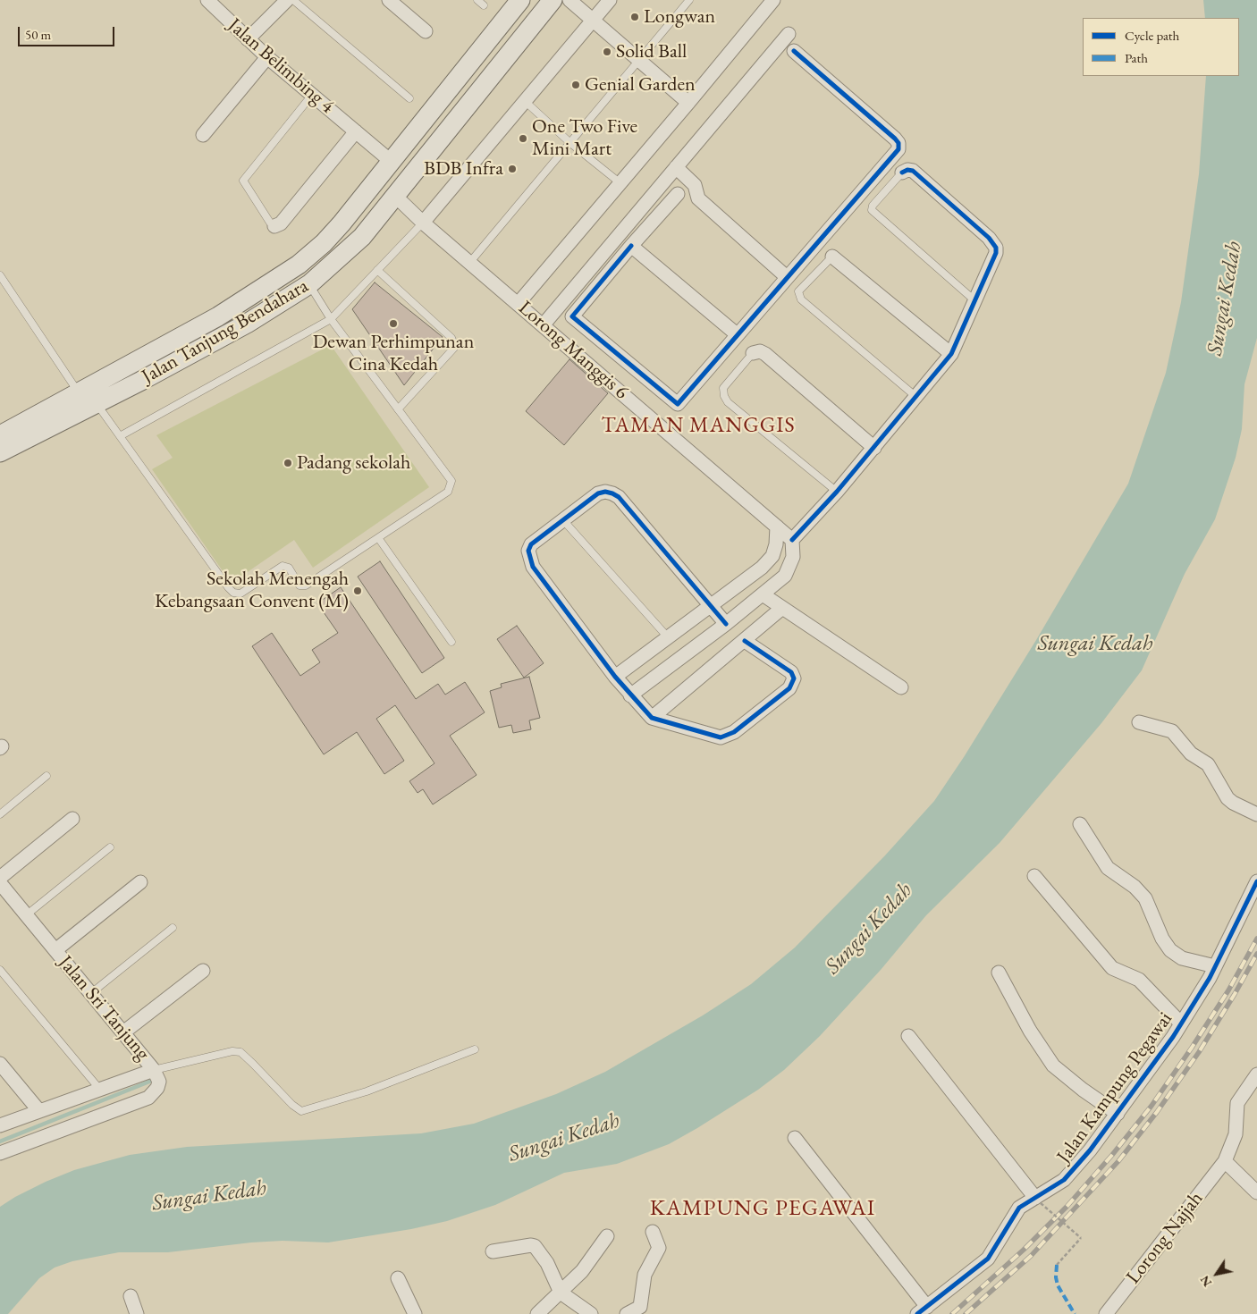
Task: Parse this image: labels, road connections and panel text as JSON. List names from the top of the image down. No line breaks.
{"streets":{"main road":["Jalan Tanjung Bendahara"],"street":["Jalan Belimbing 4","Lorong Manggis 6","Jalan Sri Tanjung","Jalan Kampung Pegawai","Lorong Najjah"]},"crossings":[["Jalan Belimbing 4","Jalan Tanjung Bendahara"],["Jalan Tanjung Bendahara","Lorong Manggis 6"]],"districts":["TAMAN MANGGIS","KAMPUNG PEGAWAI"],"water":["Sungai Kedah"],"places":["Longwan","Solid Ball","Genial Garden","One Two Five Mini Mart","BDB Infra","Dewan Perhimpunan Cina Kedah","Padang sekolah","Sekolah Menengah Kebangsaan Convent (M)"],"legend":["Cycle path","Path"],"scale_bar":"50 m","north":"bottom left"}
